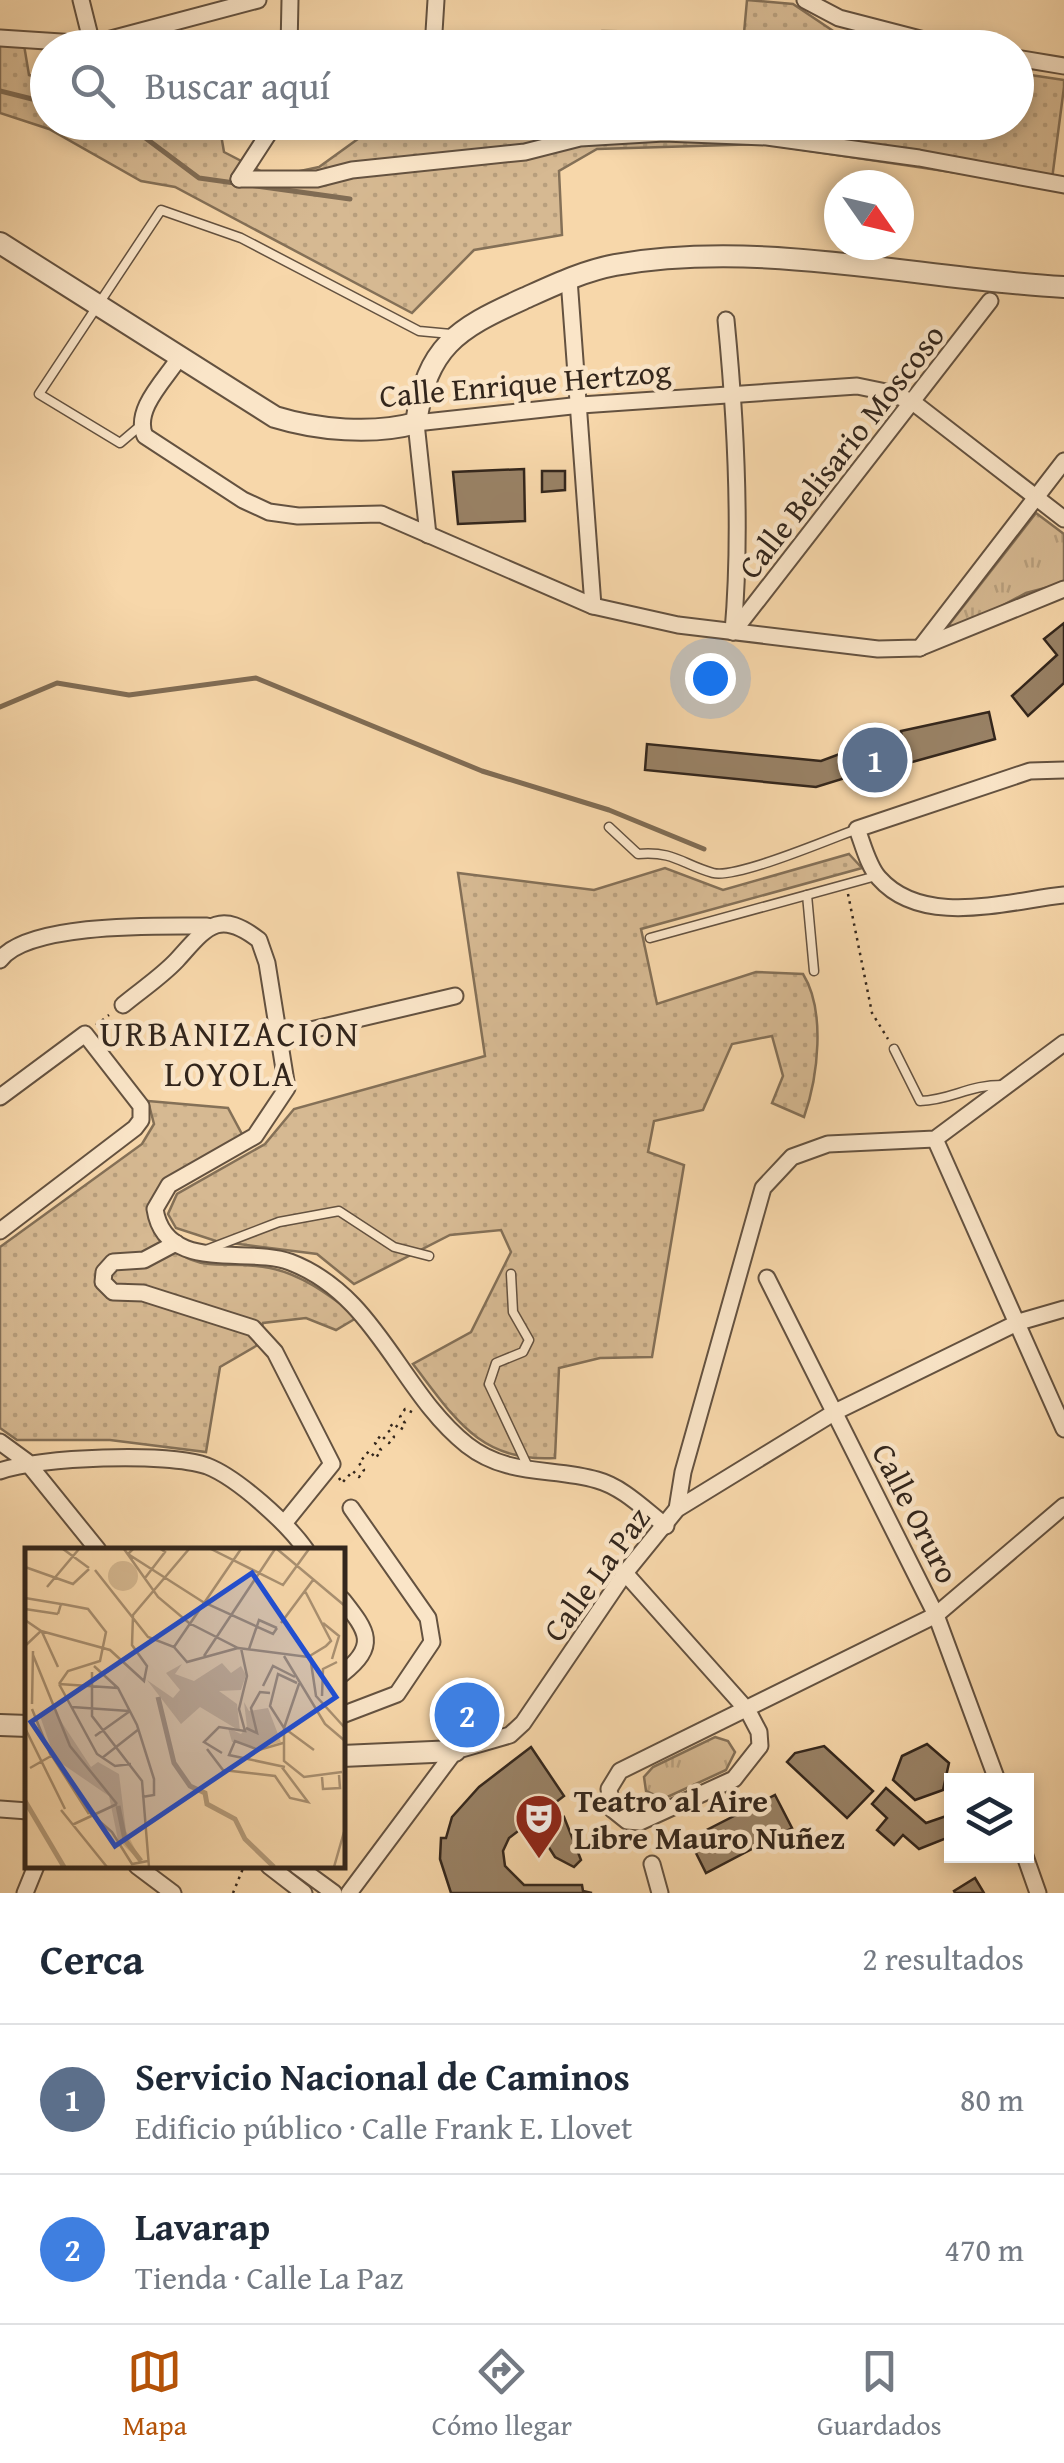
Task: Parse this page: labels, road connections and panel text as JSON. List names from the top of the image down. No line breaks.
{"streets":{"street":["Calle Enrique Hertzog","Calle Belisario Moscoso","Calle Oruro","Calle La Paz"]},"crossings":[["Calle Enrique Hertzog","Calle Belisario Moscoso"],["Calle Oruro","Calle La Paz"]],"districts":["URBANIZACION LOYOLA"],"places":{"theatre":["Teatro al Aire Libre Mauro Nuñez"]},"north":"bottom right","page":{"search":"Buscar aquí","pins":["1","2"],"heading":["Cerca","2 resultados"],"list":[{"mark":"1","name":"Servicio Nacional de Caminos","note":"Edificio público · Calle Frank E. Llovet","value":"80 m"},{"mark":"2","name":"Lavarap","note":"Tienda · Calle La Paz","value":"470 m"}],"nav":["Mapa","Cómo llegar","Guardados"]}}
